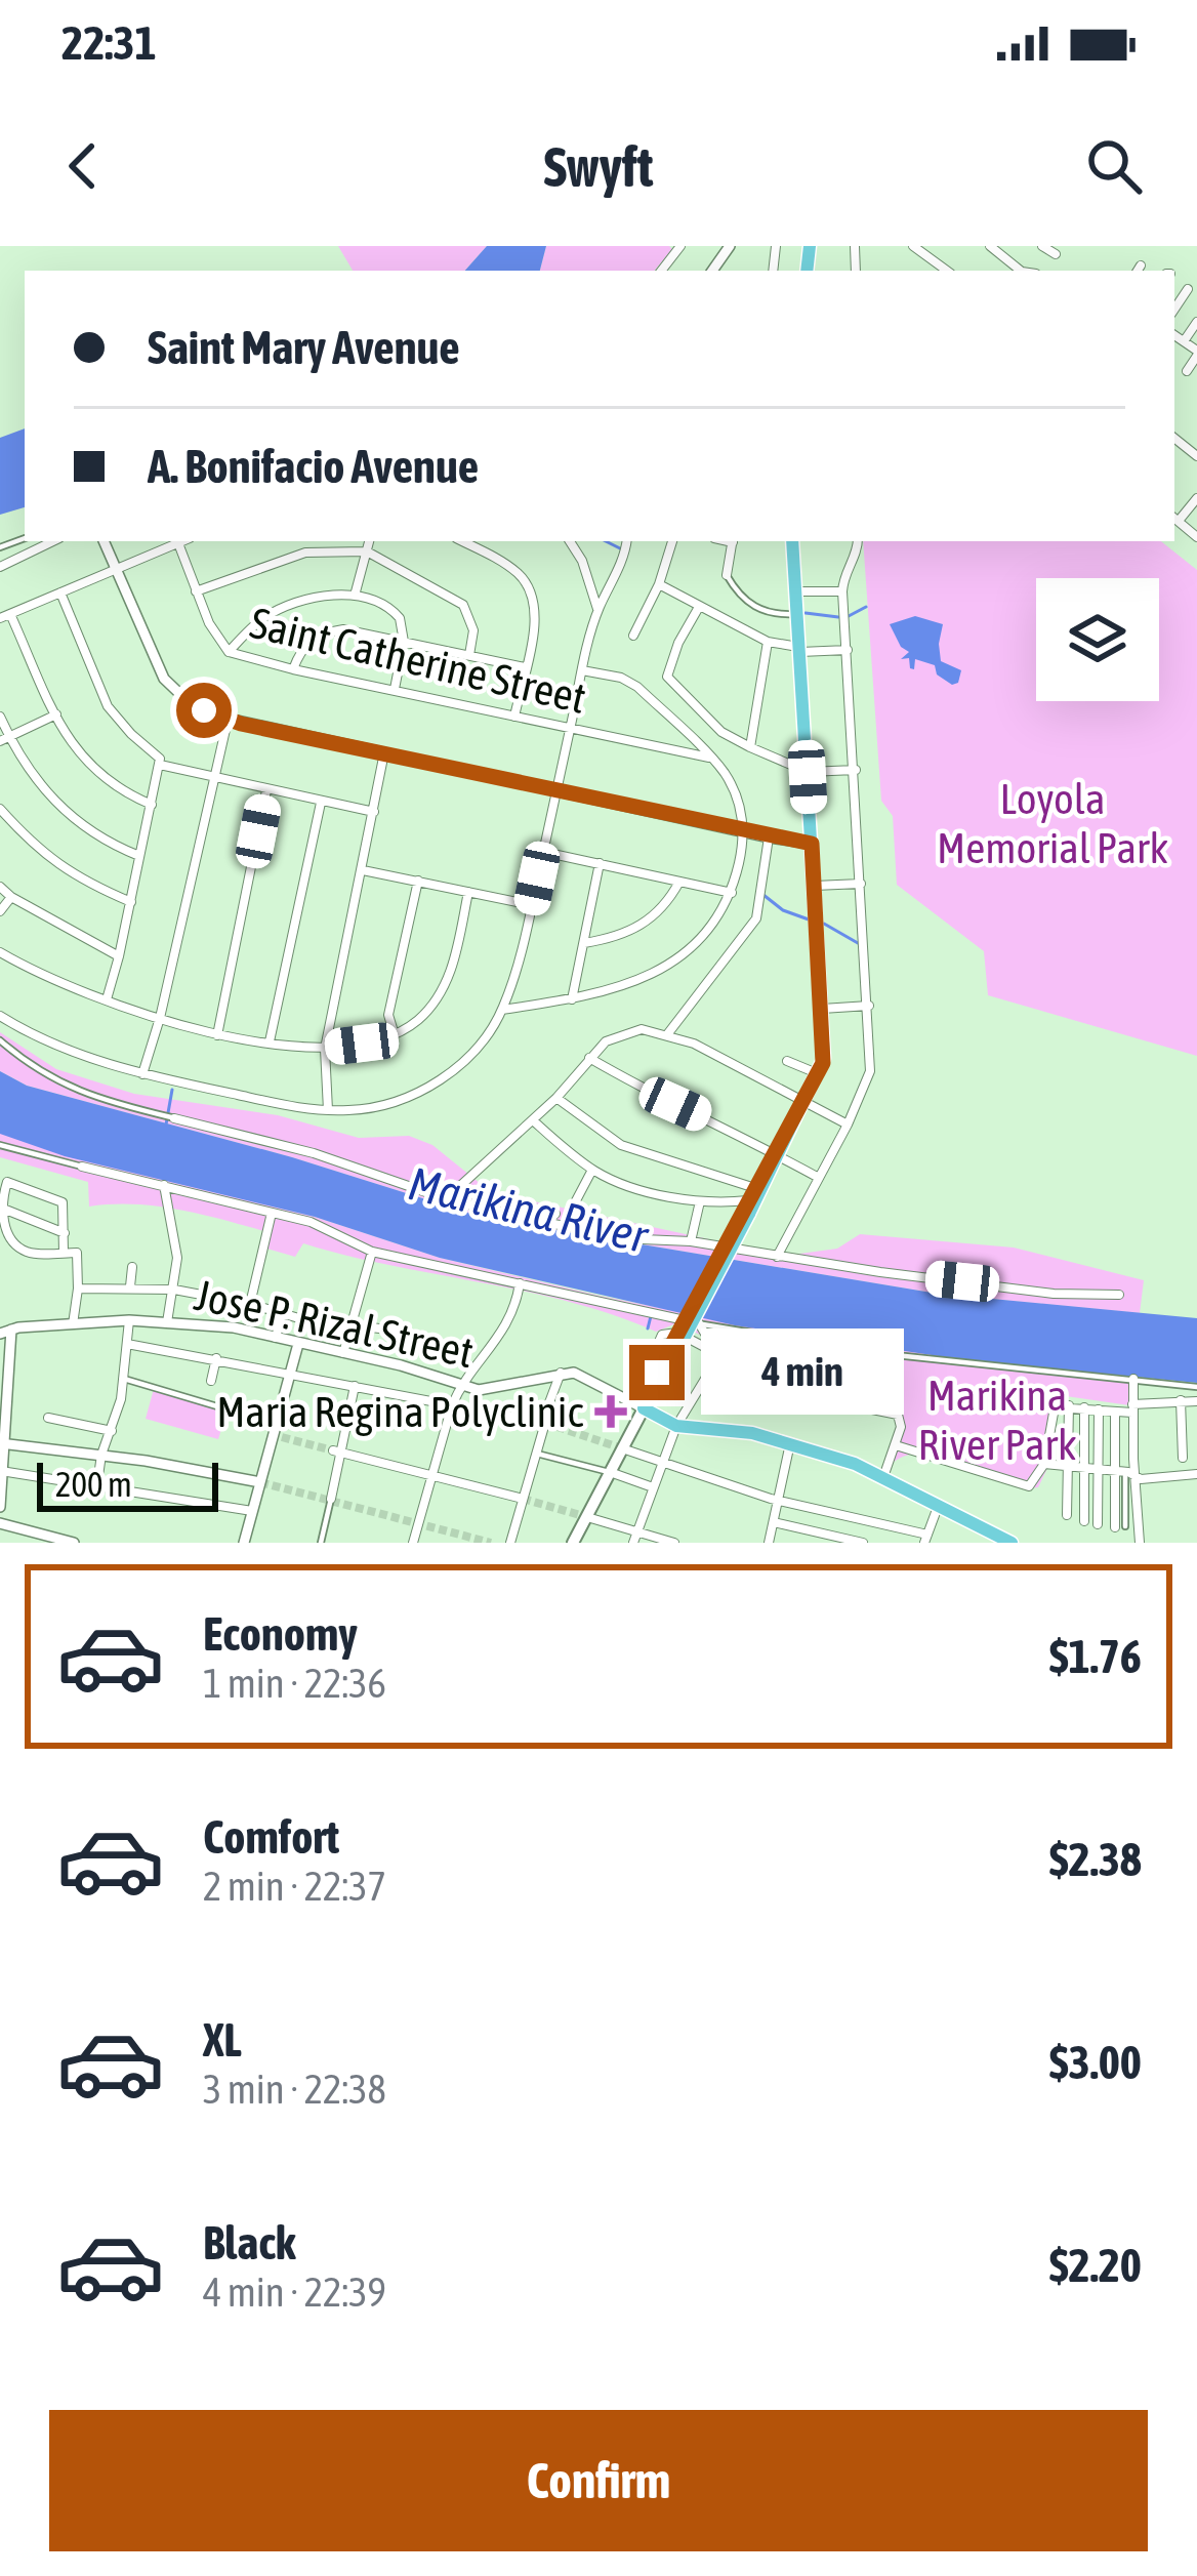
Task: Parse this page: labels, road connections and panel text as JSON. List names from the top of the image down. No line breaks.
{"streets":{"street":["Saint Catherine Street","Jose P. Rizal Street"]},"water":["Marikina River"],"parks":["Loyola Memorial Park","Marikina River Park"],"places":{"health":["Maria Regina Polyclinic"]},"scale_bar":"200 m","page":{"status":"22:31","header":"Swyft","banner":["Saint Mary Avenue","A. Bonifacio Avenue"],"bubble":"4 min","scale":"200 m","list":[{"name":"Economy","note":"1 min · 22:36","value":"$1.76"},{"name":"Comfort","note":"2 min · 22:37","value":"$2.38"},{"name":"XL","note":"3 min · 22:38","value":"$3.00"},{"name":"Black","note":"4 min · 22:39","value":"$2.20"}],"buttons":"Confirm"}}
